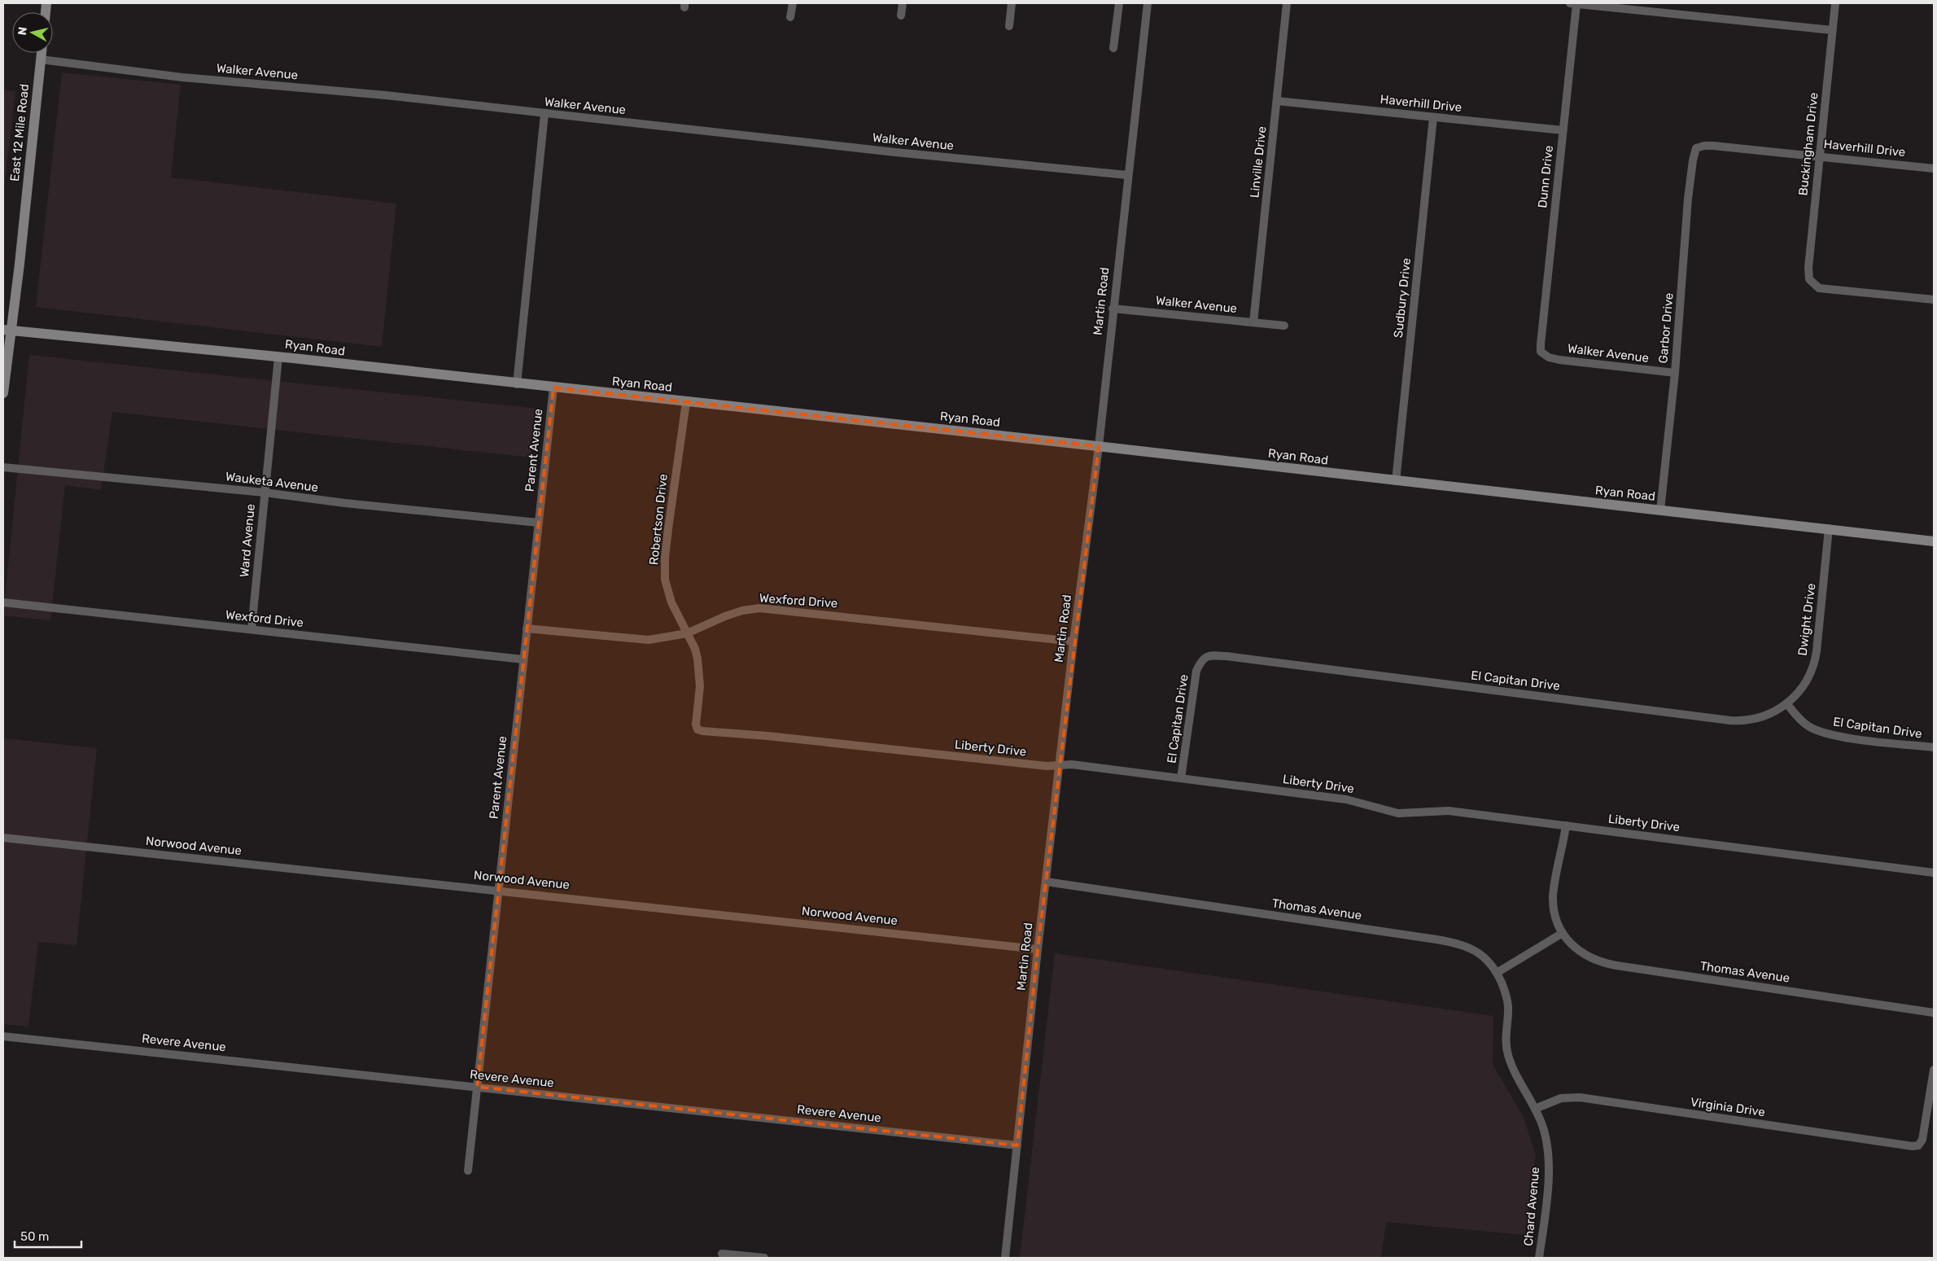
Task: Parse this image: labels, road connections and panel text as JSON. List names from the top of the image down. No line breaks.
{"streets":{"main road":["East 12 Mile Road","Ryan Road"],"street":["Walker Avenue","Haverhill Drive","Buckingham Drive","Linville Drive","Dunn Drive","Sudbury Drive","Martin Road","Garbor Drive","Parent Avenue","Wauketa Avenue","Robertson Drive","Ward Avenue","Wexford Drive","Dwight Drive","El Capitan Drive","Liberty Drive","Norwood Avenue","Thomas Avenue","Revere Avenue","Virginia Drive","Chard Avenue"]},"crossings":[["Walker Avenue","East 12 Mile Road"],["Walker Avenue","Linville Drive"],["Walker Avenue","Dunn Drive"],["Walker Avenue","Martin Road"],["Walker Avenue","Garbor Drive"],["Haverhill Drive","Buckingham Drive"],["Haverhill Drive","Linville Drive"],["Haverhill Drive","Dunn Drive"],["Haverhill Drive","Sudbury Drive"],["Haverhill Drive","Garbor Drive"],["East 12 Mile Road","Ryan Road"],["Sudbury Drive","Ryan Road"],["Martin Road","Ryan Road"],["Martin Road","Wexford Drive"],["Martin Road","Liberty Drive"],["Martin Road","Norwood Avenue"],["Martin Road","Thomas Avenue"],["Martin Road","Revere Avenue"],["Garbor Drive","Ryan Road"],["Ryan Road","Parent Avenue"],["Ryan Road","Robertson Drive"],["Ryan Road","Ward Avenue"],["Ryan Road","Dwight Drive"],["Parent Avenue","Wauketa Avenue"],["Parent Avenue","Wexford Drive"],["Parent Avenue","Norwood Avenue"],["Parent Avenue","Revere Avenue"],["Wauketa Avenue","Ward Avenue"],["Robertson Drive","Wexford Drive"],["Robertson Drive","Liberty Drive"],["Ward Avenue","Wexford Drive"],["Dwight Drive","El Capitan Drive"],["El Capitan Drive","Liberty Drive"],["Liberty Drive","Thomas Avenue"],["Thomas Avenue","Chard Avenue"],["Virginia Drive","Chard Avenue"]],"scale_bar":"50 m","north":"left"}
